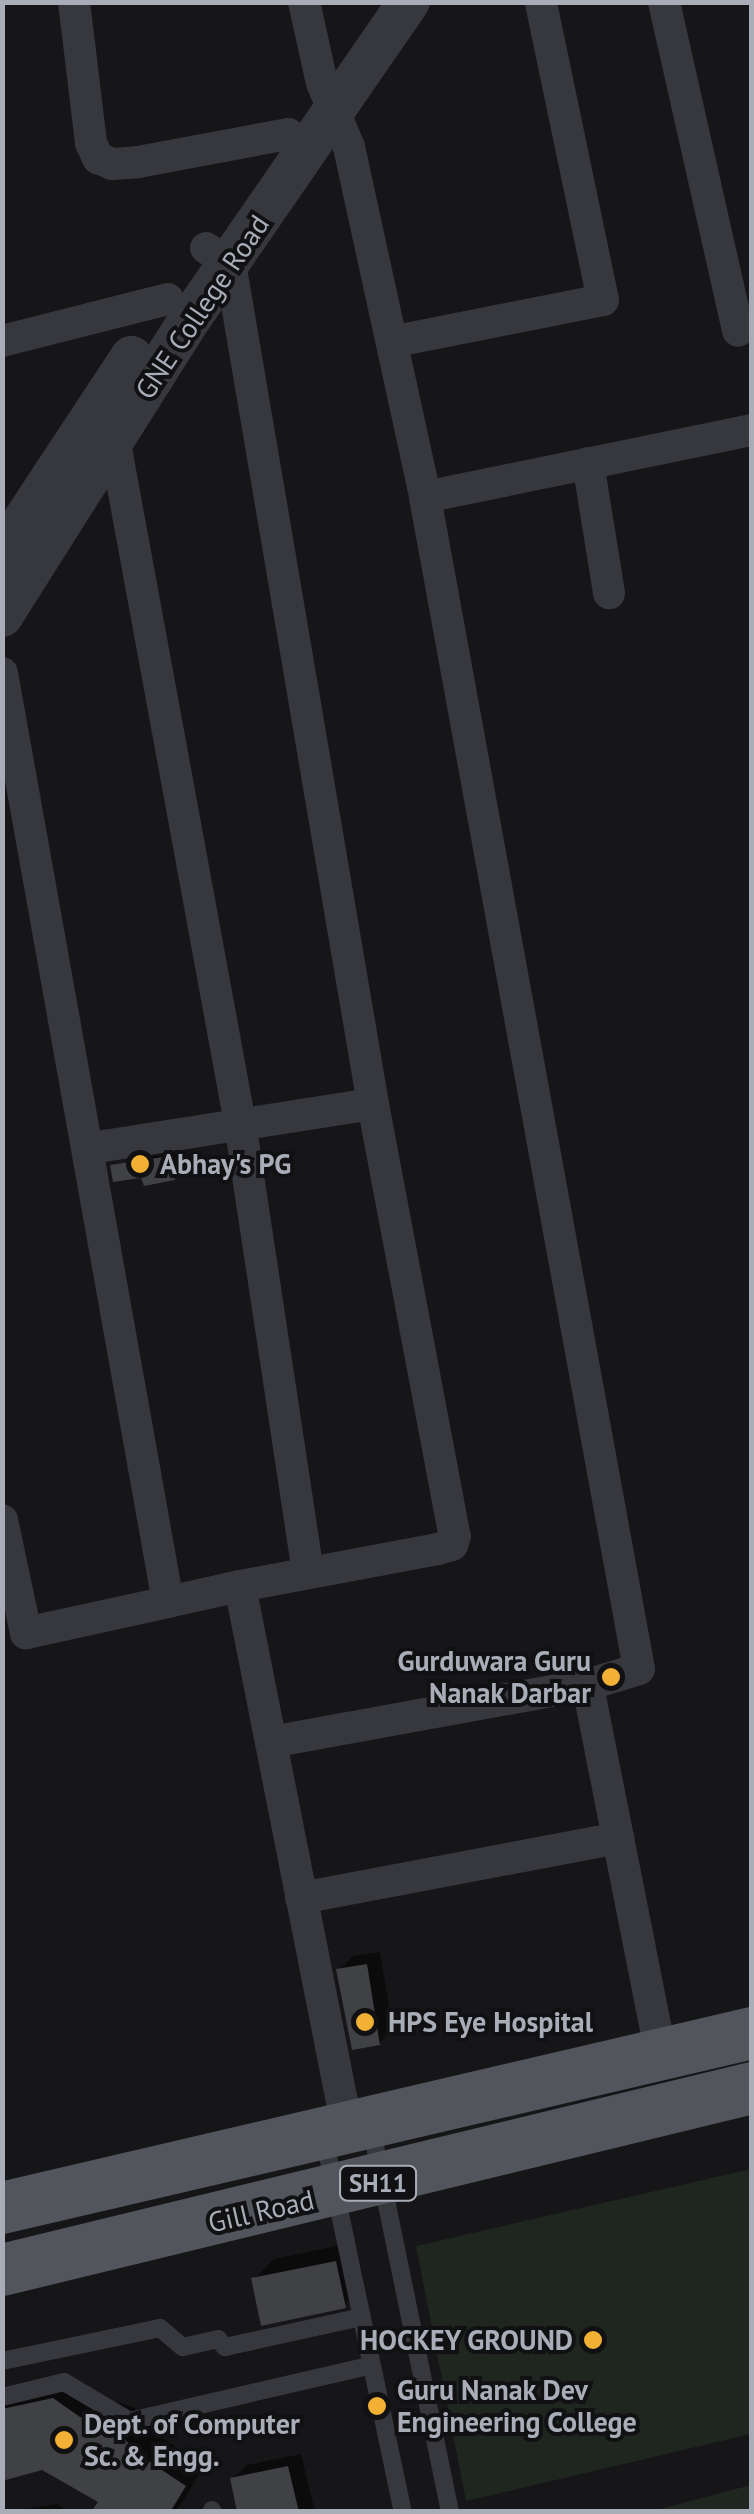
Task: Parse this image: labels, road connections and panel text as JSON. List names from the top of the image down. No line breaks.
{"streets":{"main road":["SH11","Gill Road"],"street":["GNE College Road"]},"places":["Abhay's PG","Gurduwara Guru Nanak Darbar","HPS Eye Hospital","HOCKEY GROUND","Guru Nanak Dev Engineering College","Dept. of Computer Sc. & Engg."]}
